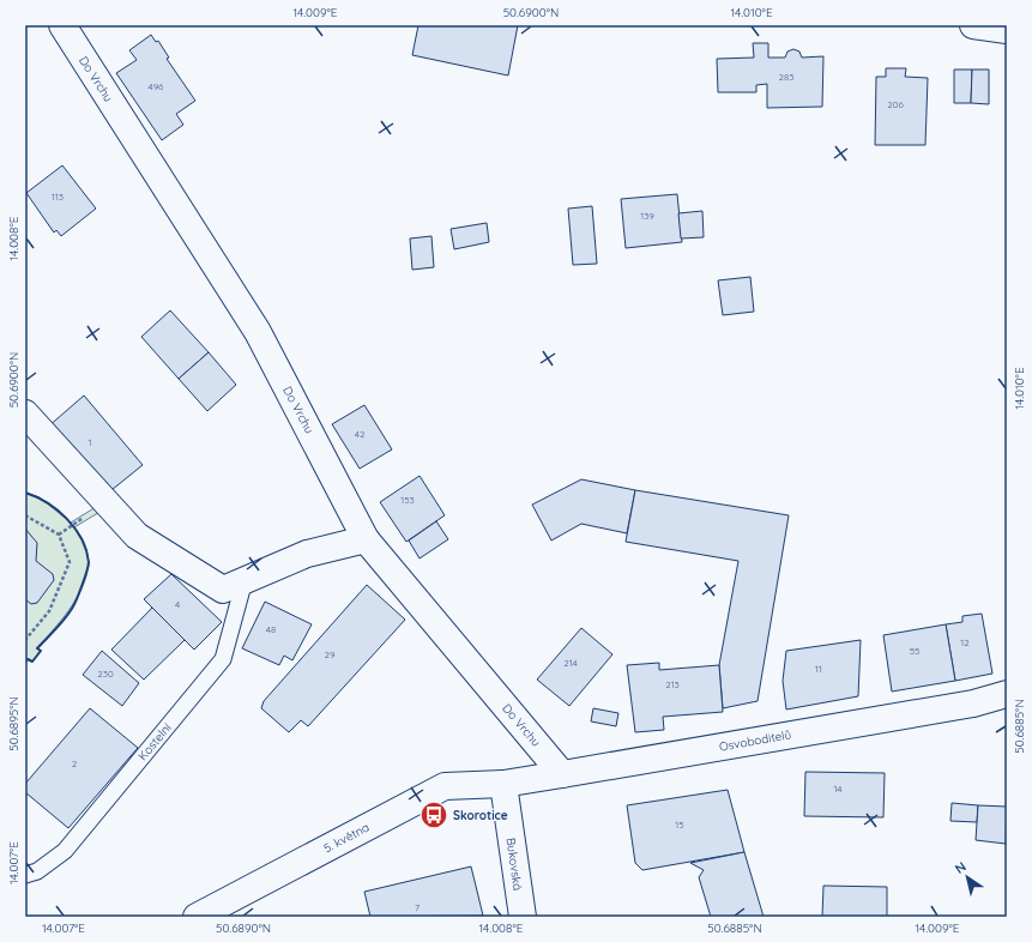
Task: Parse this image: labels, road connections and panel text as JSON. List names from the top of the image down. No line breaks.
{"streets":{"street":["Do Vrchu","Osvoboditelů","5. května","Bukovská"],"lane":["Kostelní"]},"crossings":[["Do Vrchu","Osvoboditelů"],["Osvoboditelů","5. května"],["Osvoboditelů","Bukovská"],["5. května","Bukovská"]],"places":{"bus stop":["Skorotice"]},"house_numbers":["283","496","206","113","139","42","1","153","4","48","12","55","29","214","11","230","213","2","14","15","7"],"north":"top left","coordinates":["14.009°E","50.6900°N","14.010°E","14.008°E","50.6895°N","50.6885°N","14.007°E","50.6890°N"]}
